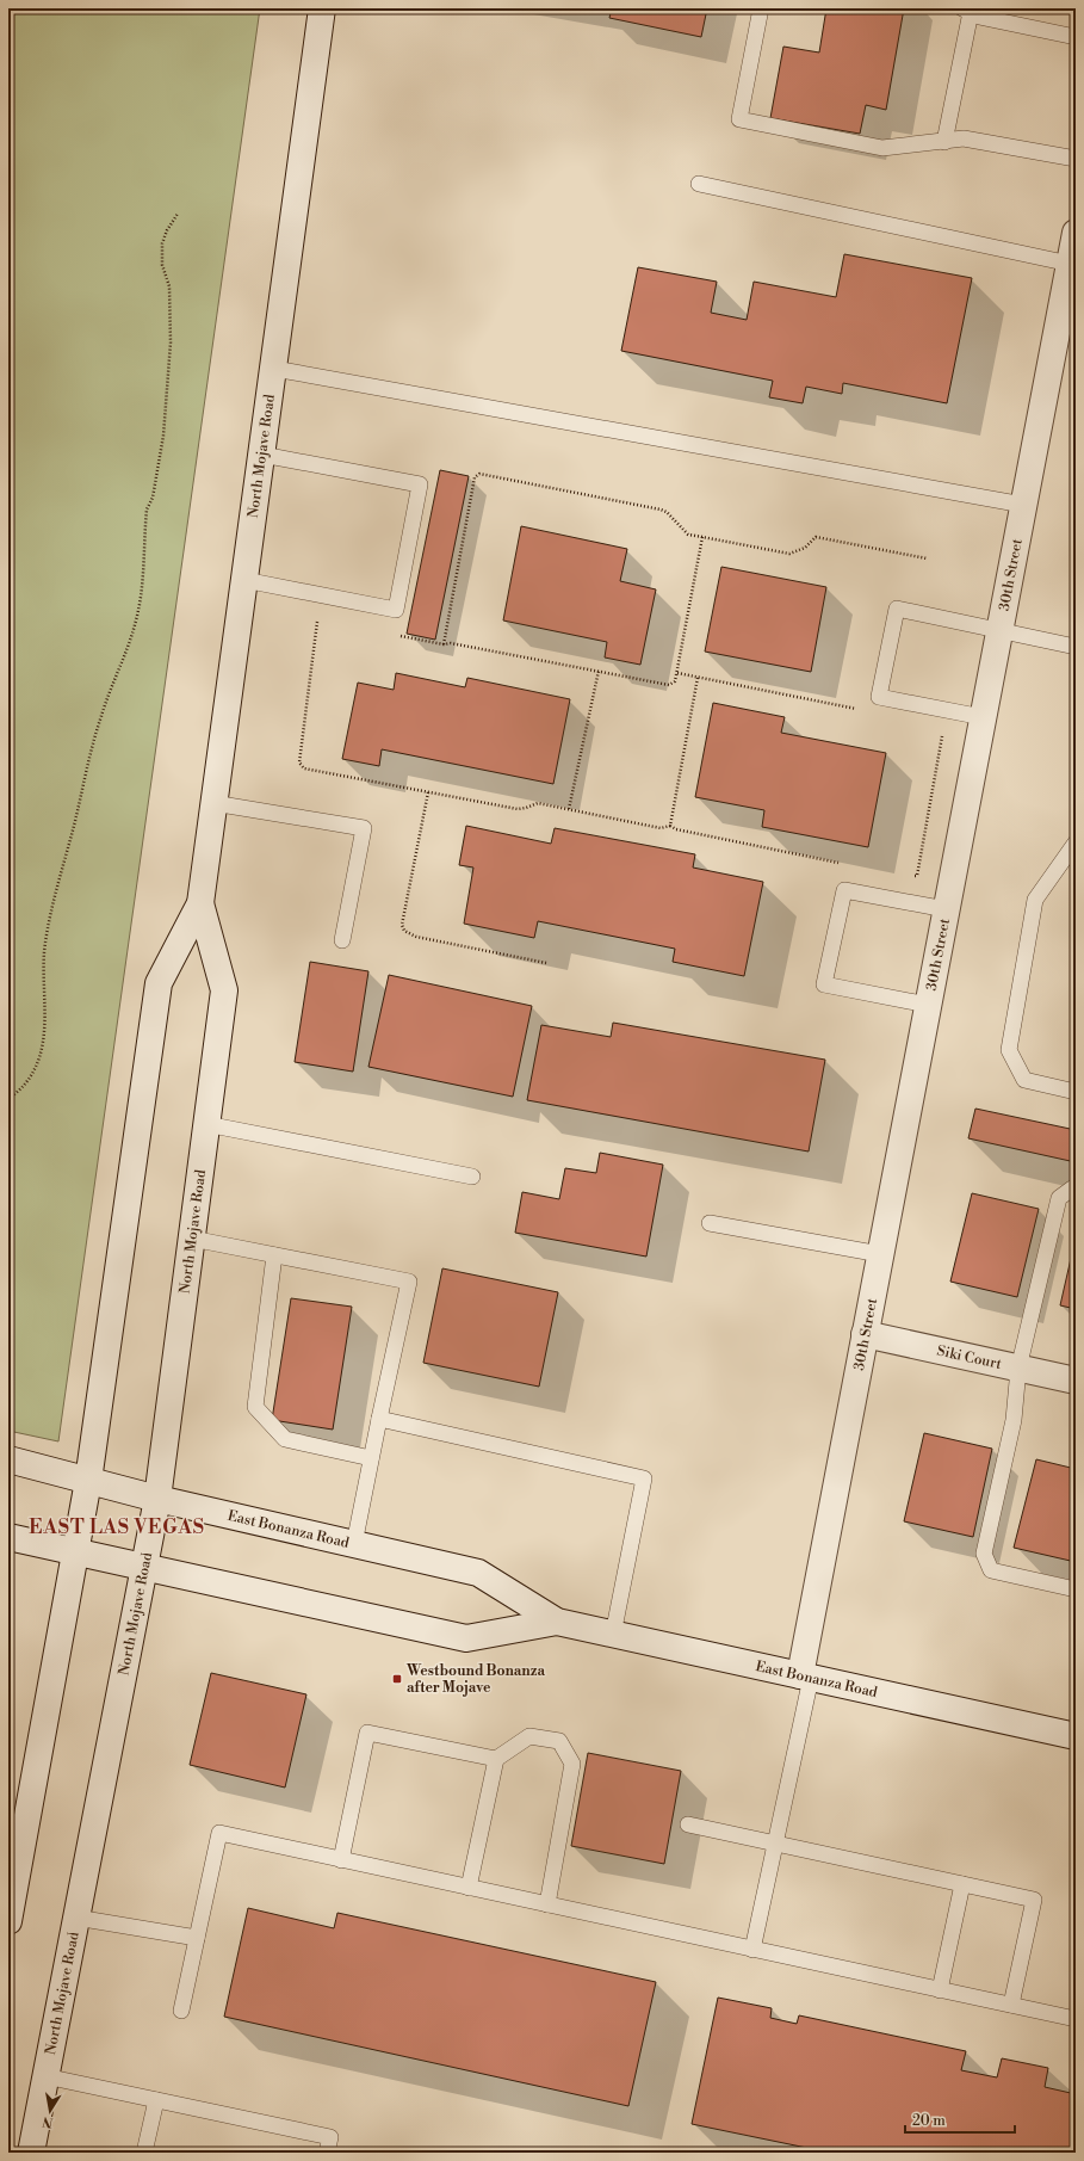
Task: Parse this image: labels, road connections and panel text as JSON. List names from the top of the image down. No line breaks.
{"streets":{"street":["North Mojave Road","30th Street","Siki Court","East Bonanza Road"]},"crossings":[["North Mojave Road","East Bonanza Road"],["30th Street","Siki Court"],["30th Street","East Bonanza Road"]],"districts":["EAST LAS VEGAS"],"places":{"transit":["Westbound Bonanza after Mojave"]},"scale_bar":"20 m","north":"bottom"}
